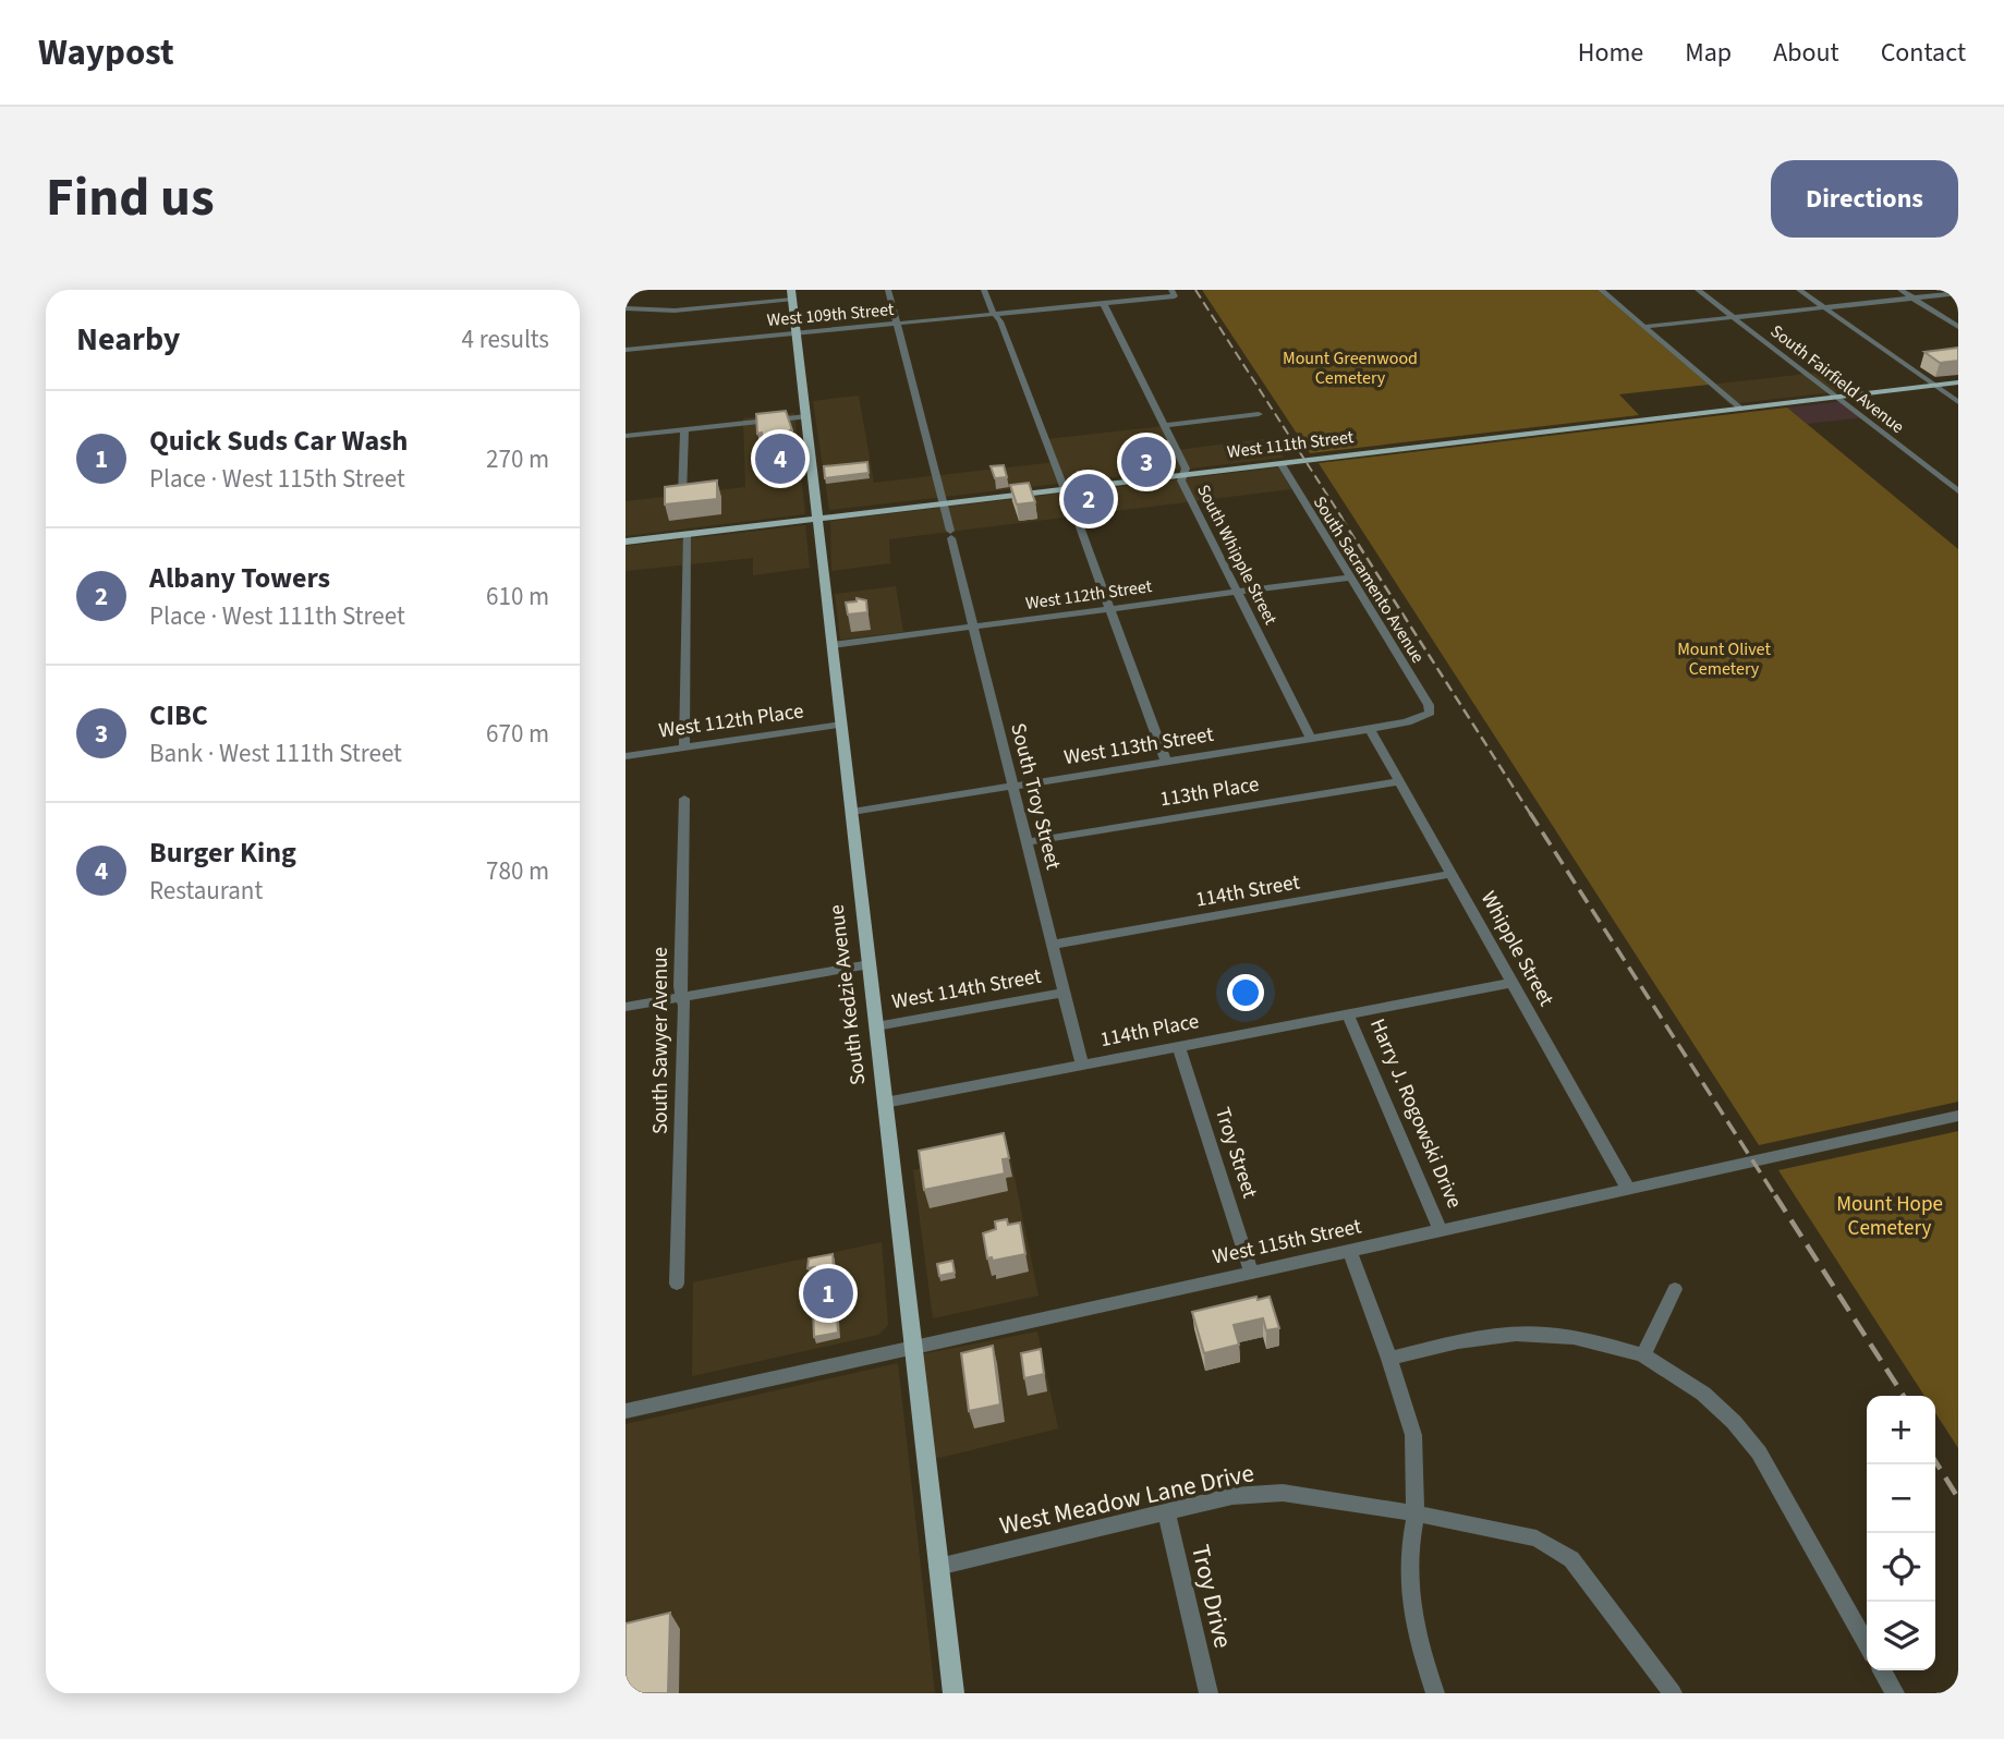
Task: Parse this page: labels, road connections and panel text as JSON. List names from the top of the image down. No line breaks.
{"streets":{"main road":["West 111th Street","South Kedzie Avenue"],"street":["West 109th Street","South Fairfield Avenue","South Whipple Street","South Sacramento Avenue","West 112th Street","West 112th Place","West 113th Street","113th Place","South Troy Street","114th Street","Whipple Street","West 114th Street","114th Place","South Sawyer Avenue","Harry J. Rogowski Drive","Troy Street","West 115th Street","West Meadow Lane Drive","Troy Drive"]},"crossings":[["West 109th Street","South Whipple Street"],["West 109th Street","South Troy Street"],["West 109th Street","South Kedzie Avenue"],["South Fairfield Avenue","West 111th Street"],["West 111th Street","South Whipple Street"],["West 111th Street","South Sacramento Avenue"],["West 111th Street","South Troy Street"],["West 111th Street","South Kedzie Avenue"],["South Whipple Street","West 112th Street"],["South Whipple Street","West 113th Street"],["South Sacramento Avenue","West 112th Street"],["South Sacramento Avenue","West 113th Street"],["West 112th Street","South Troy Street"],["West 112th Street","South Kedzie Avenue"],["West 112th Place","South Kedzie Avenue"],["West 113th Street","South Troy Street"],["West 113th Street","Whipple Street"],["West 113th Street","South Kedzie Avenue"],["113th Place","South Troy Street"],["113th Place","Whipple Street"],["South Troy Street","114th Street"],["South Troy Street","West 114th Street"],["South Troy Street","114th Place"],["114th Street","Whipple Street"],["Whipple Street","114th Place"],["Whipple Street","West 115th Street"],["West 114th Street","South Kedzie Avenue"],["South Kedzie Avenue","114th Place"],["South Kedzie Avenue","West 115th Street"],["South Kedzie Avenue","West Meadow Lane Drive"],["114th Place","Harry J. Rogowski Drive"],["114th Place","Troy Street"],["Harry J. Rogowski Drive","West 115th Street"],["Troy Street","West 115th Street"],["West Meadow Lane Drive","Troy Drive"]],"parks":["Mount Greenwood Cemetery","Mount Olivet Cemetery","Mount Hope Cemetery"],"page":{"header":"Waypost","nav":["Home","Map","About","Contact"],"title":"Find us","buttons":"Directions","heading":["Nearby","4 results"],"list":[{"mark":"1","name":"Quick Suds Car Wash","note":"Place · West 115th Street","value":"270 m"},{"mark":"2","name":"Albany Towers","note":"Place · West 111th Street","value":"610 m"},{"mark":"3","name":"CIBC","note":"Bank · West 111th Street","value":"670 m"},{"mark":"4","name":"Burger King","note":"Restaurant","value":"780 m"}],"pins":["4","3","2","1"],"map_buttons":["+","−"]}}
